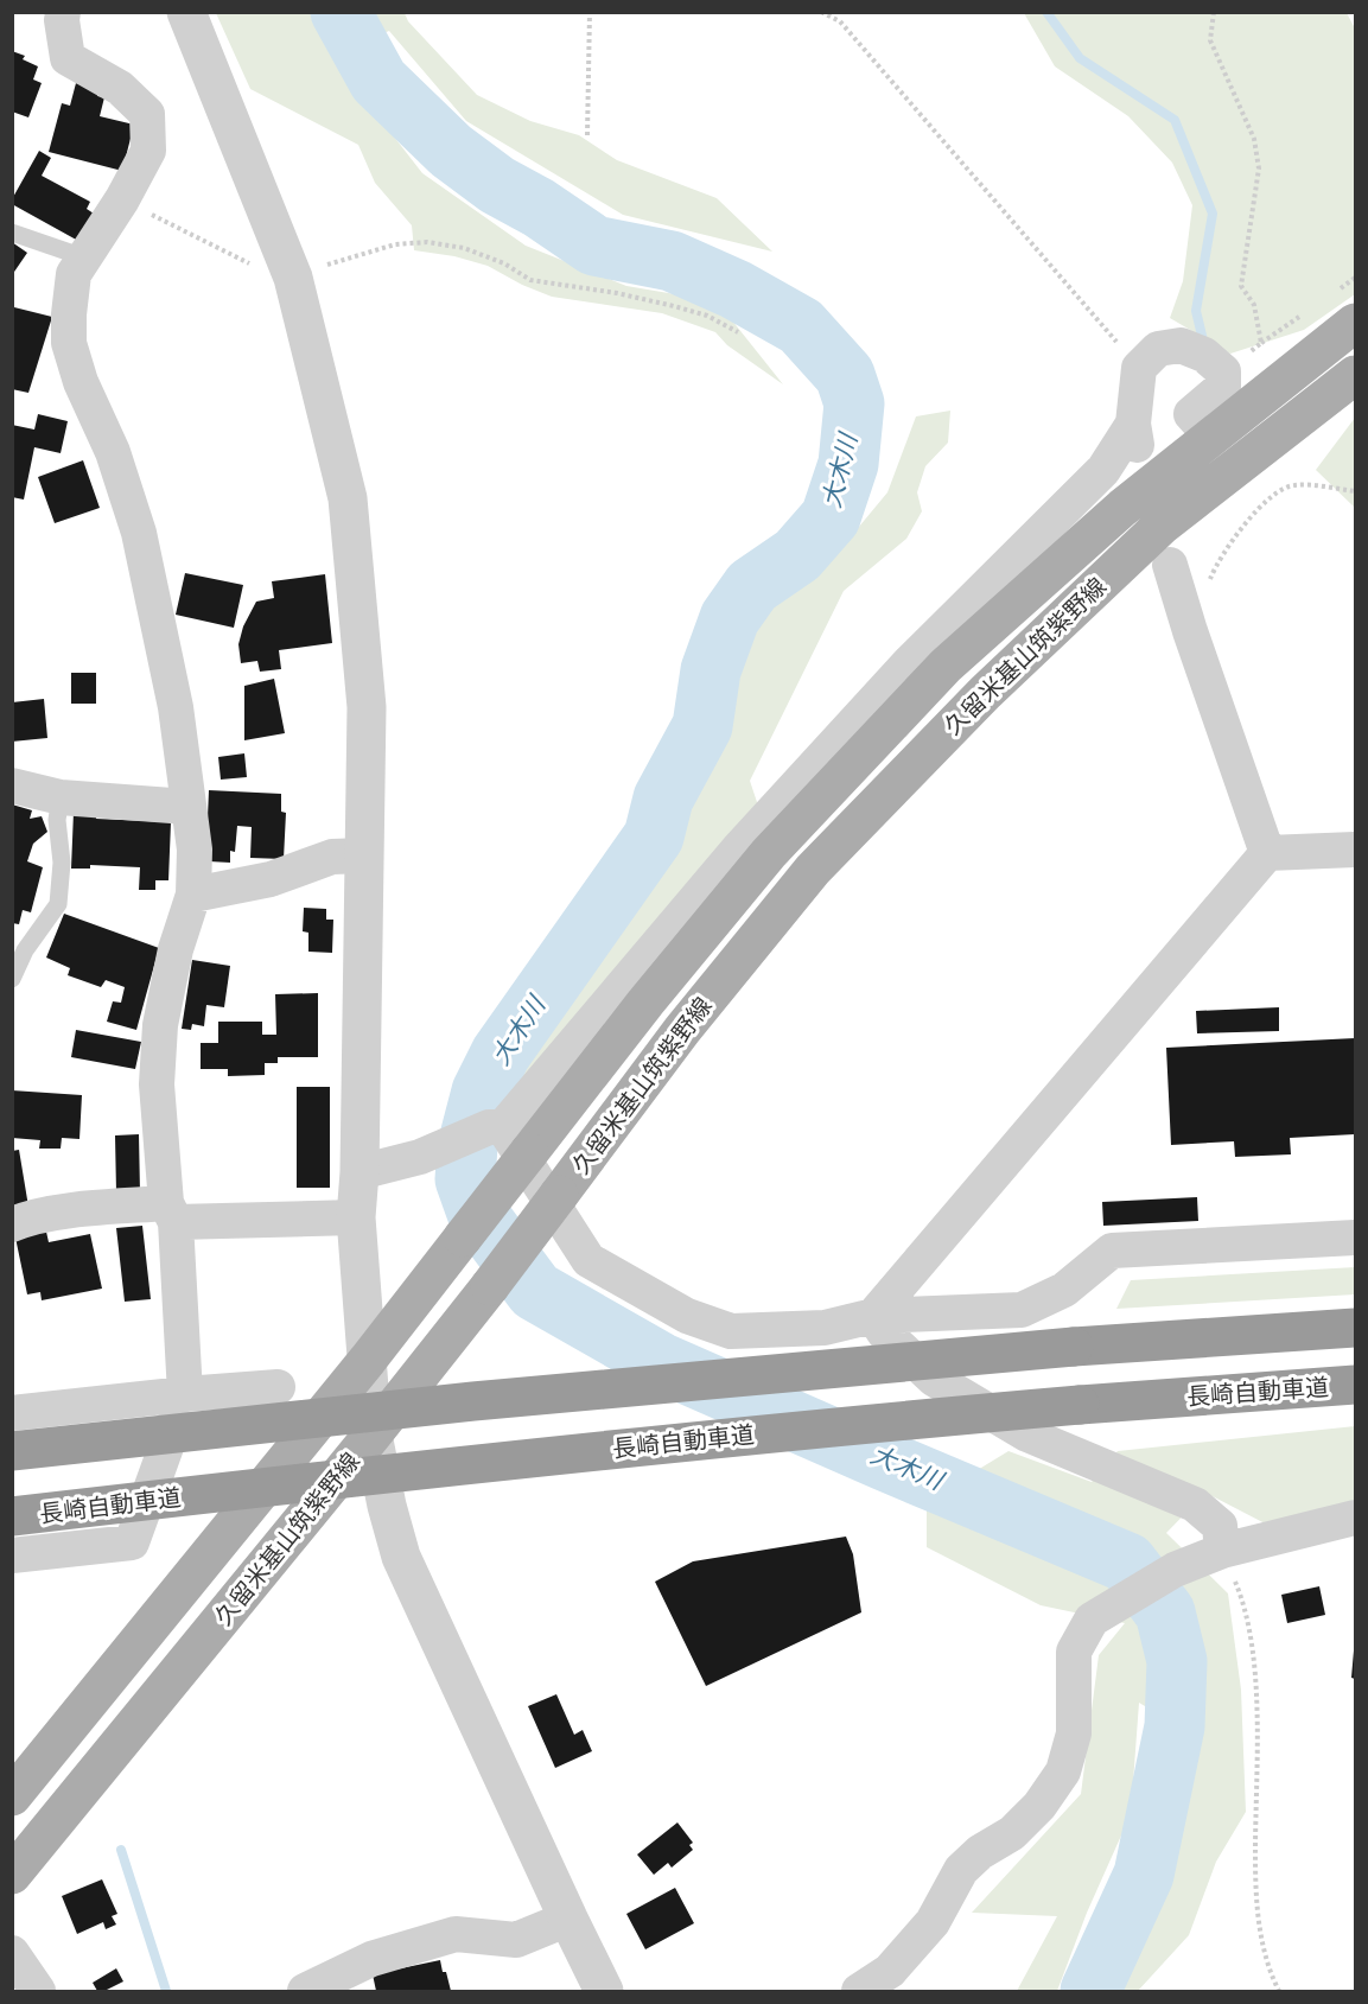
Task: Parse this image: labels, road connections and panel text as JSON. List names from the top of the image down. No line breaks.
{"streets":{"highway":["長崎自動車道"],"main road":["久留米基山筑紫野線"]},"water":["大木川"]}
